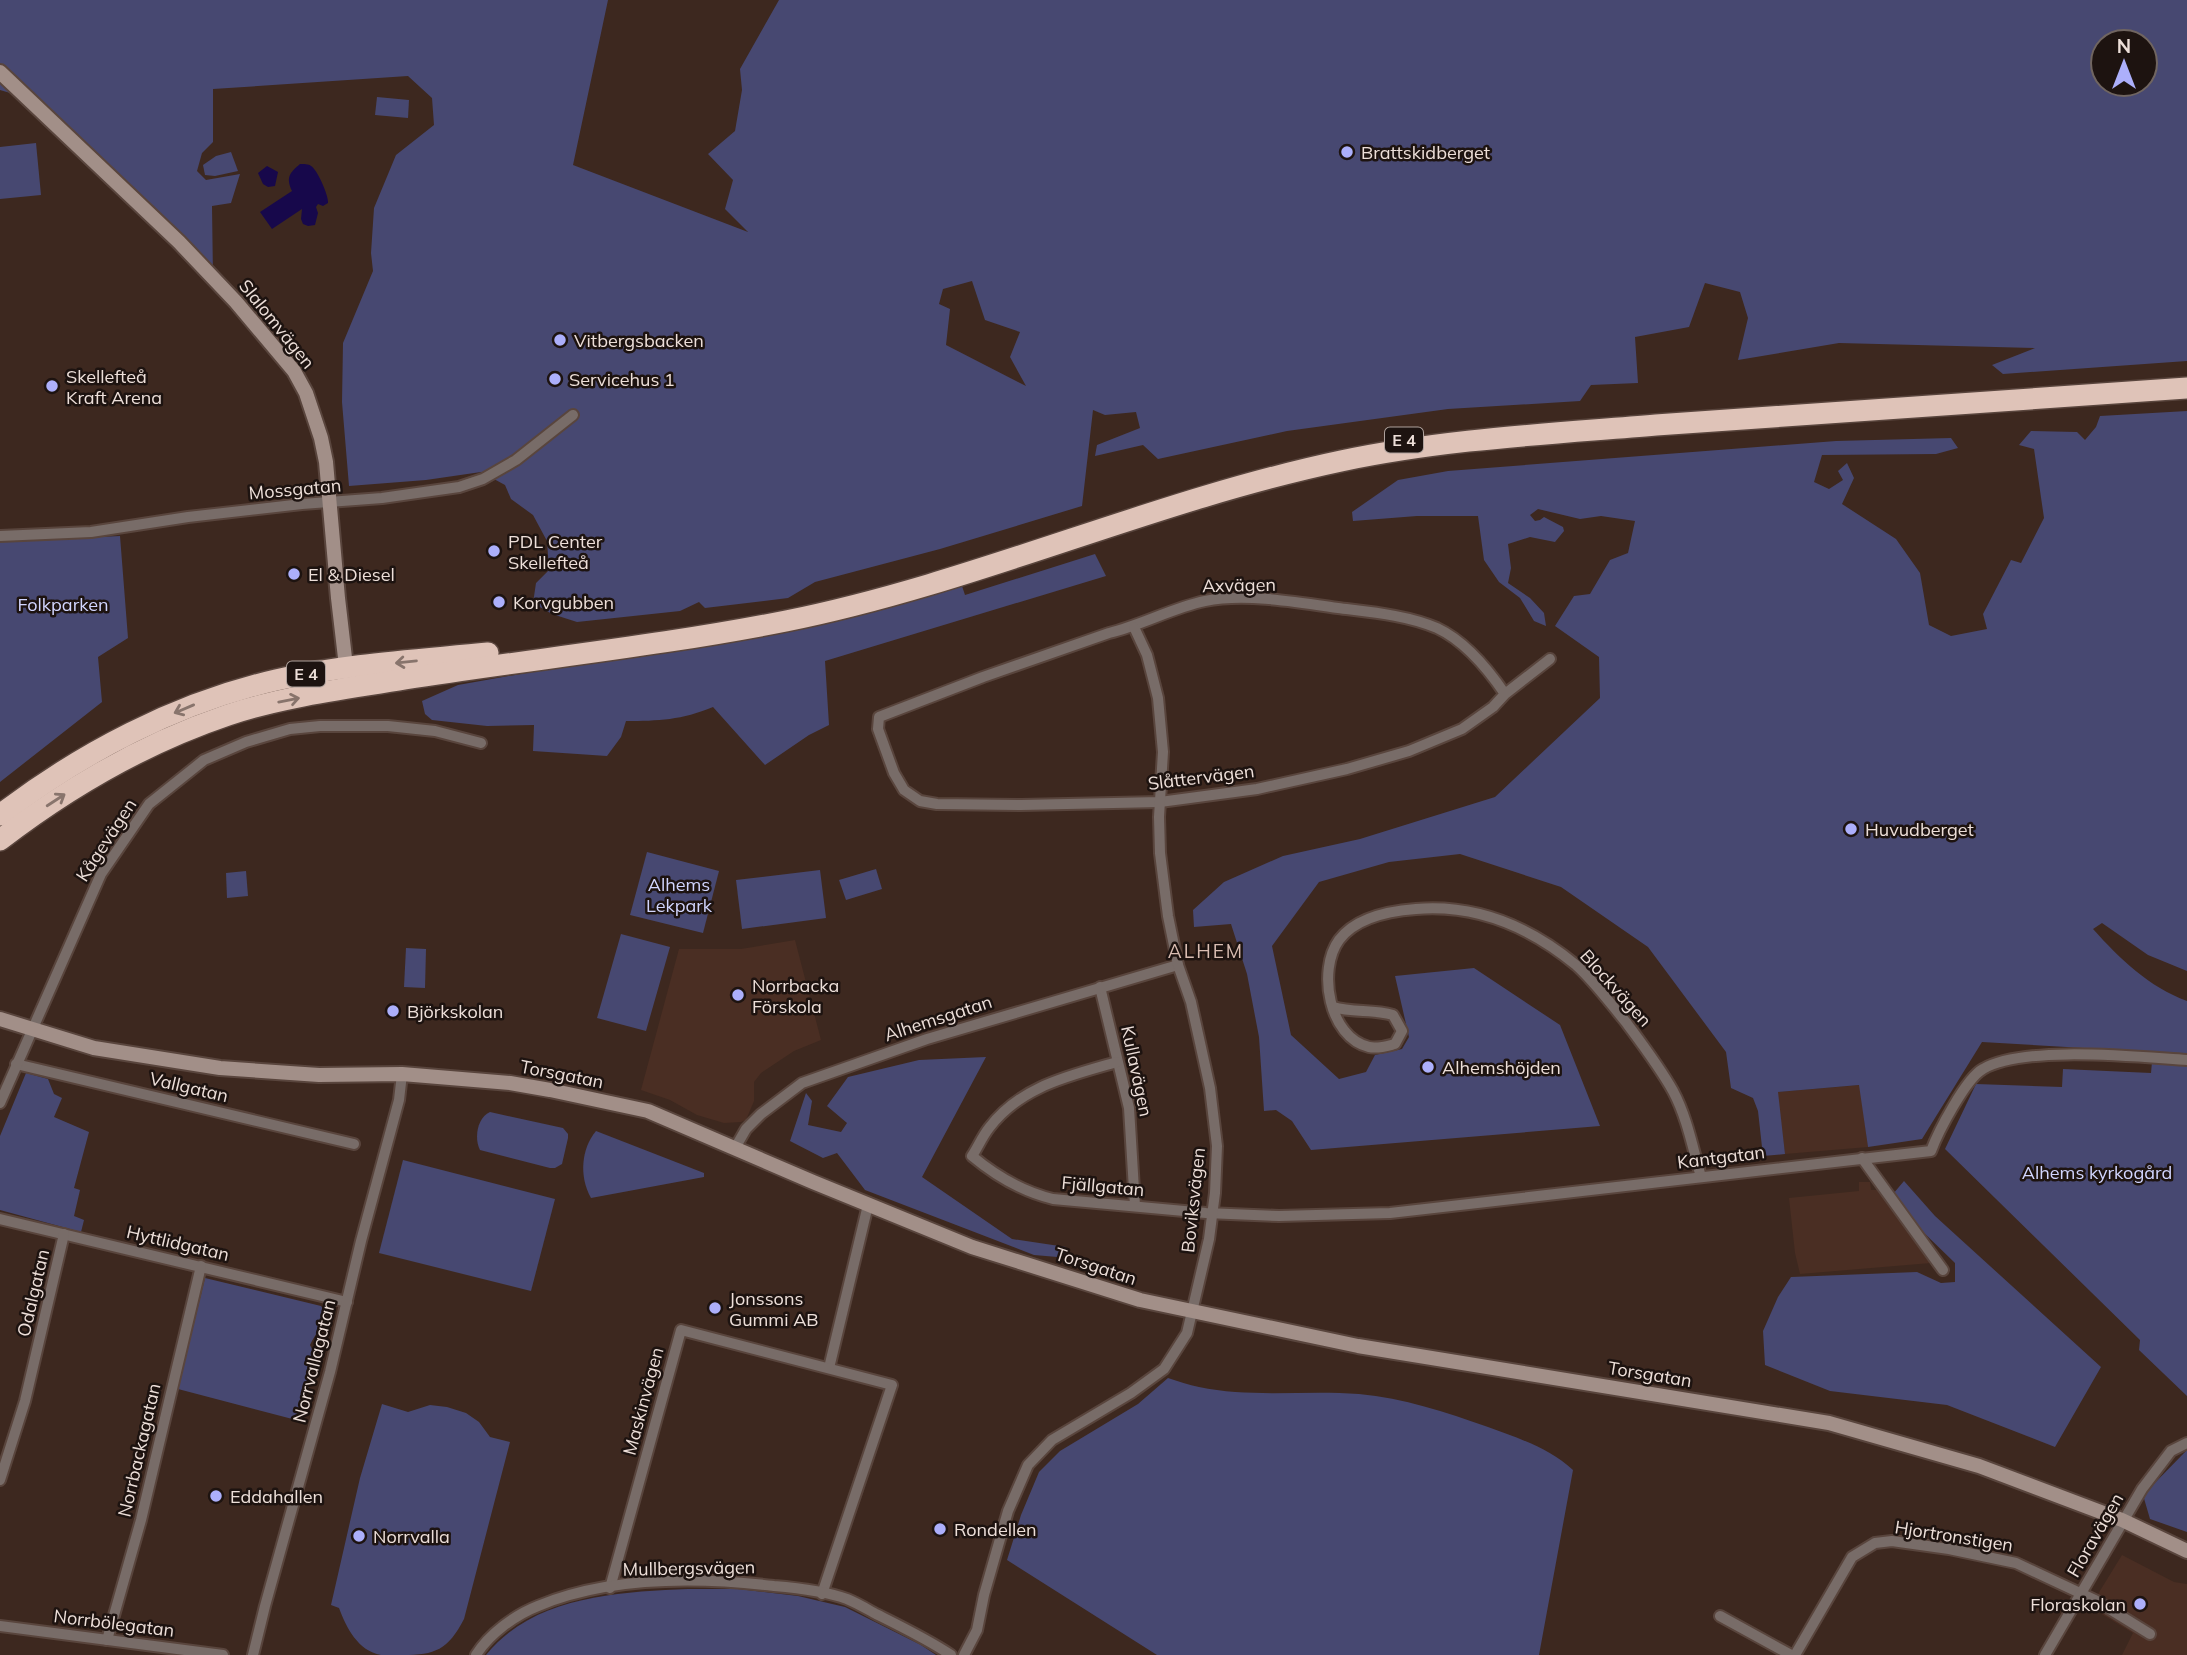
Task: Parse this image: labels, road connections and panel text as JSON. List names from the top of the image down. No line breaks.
{"streets":{"highway":["E 4"],"main road":["Slalomvägen","Torsgatan"],"street":["Mossgatan","Axvägen","Slåttervägen","Kågevägen","Blockvägen","Alhemsgatan","Kullavägen","Vallgatan","Kantgatan","Fjällgatan","Boviksvägen","Hyttlidgatan","Odalgatan","Norrvallagatan","Maskinvägen","Norrbackagatan","Floravägen","Hjortronstigen","Mullbergsvägen","Norrbölegatan"]},"crossings":[["Slalomvägen","E 4"],["Slalomvägen","Mossgatan"],["Axvägen","Slåttervägen"],["Axvägen","Boviksvägen"],["Slåttervägen","Boviksvägen"],["Kågevägen","Torsgatan"],["Kågevägen","Vallgatan"],["Blockvägen","Kantgatan"],["Alhemsgatan","Kullavägen"],["Alhemsgatan","Torsgatan"],["Alhemsgatan","Boviksvägen"],["Kullavägen","Fjällgatan"],["Torsgatan","Boviksvägen"],["Torsgatan","Norrvallagatan"],["Torsgatan","Floravägen"],["Kantgatan","Fjällgatan"],["Kantgatan","Boviksvägen"],["Fjällgatan","Boviksvägen"],["Hyttlidgatan","Odalgatan"],["Hyttlidgatan","Norrvallagatan"],["Hyttlidgatan","Norrbackagatan"],["Maskinvägen","Mullbergsvägen"],["Norrbackagatan","Norrbölegatan"],["Floravägen","Hjortronstigen"]],"districts":["ALHEM"],"parks":["Folkparken","Alhems Lekpark","Alhems kyrkogård"],"places":["Brattskidberget","Vitbergsbacken","Servicehus 1","Skellefteå Kraft Arena","PDL Center Skellefteå","El & Diesel","Korvgubben","Huvudberget","Norrbacka Förskola","Björkskolan","Alhemshöjden","Jonssons Gummi AB","Eddahallen","Rondellen","Norrvalla","Floraskolan"],"north":"top"}
